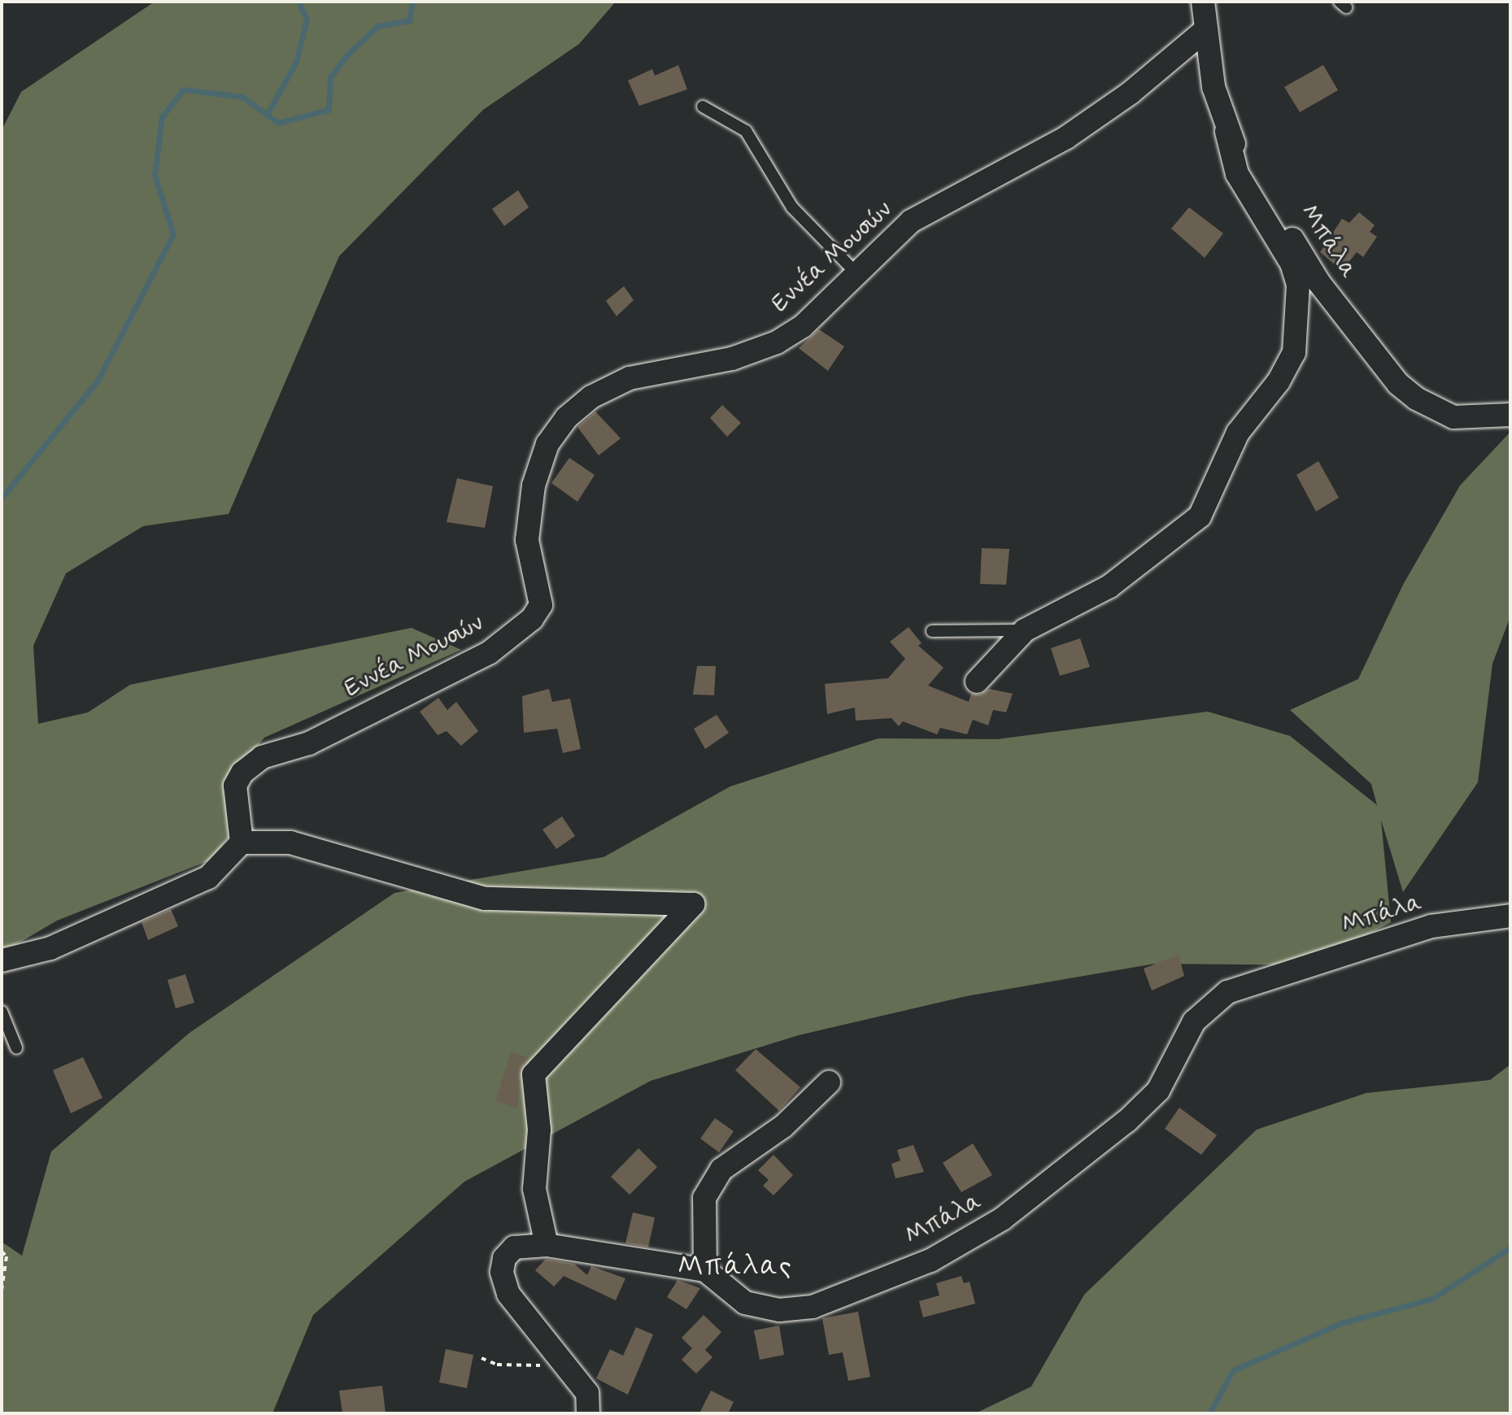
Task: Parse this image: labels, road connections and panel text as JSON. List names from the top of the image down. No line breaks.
{"streets":{"street":["Μπάλα","Εννέα Μουσών"]},"crossings":[["Μπάλα","Εννέα Μουσών"]],"districts":["Μπάλας"]}
